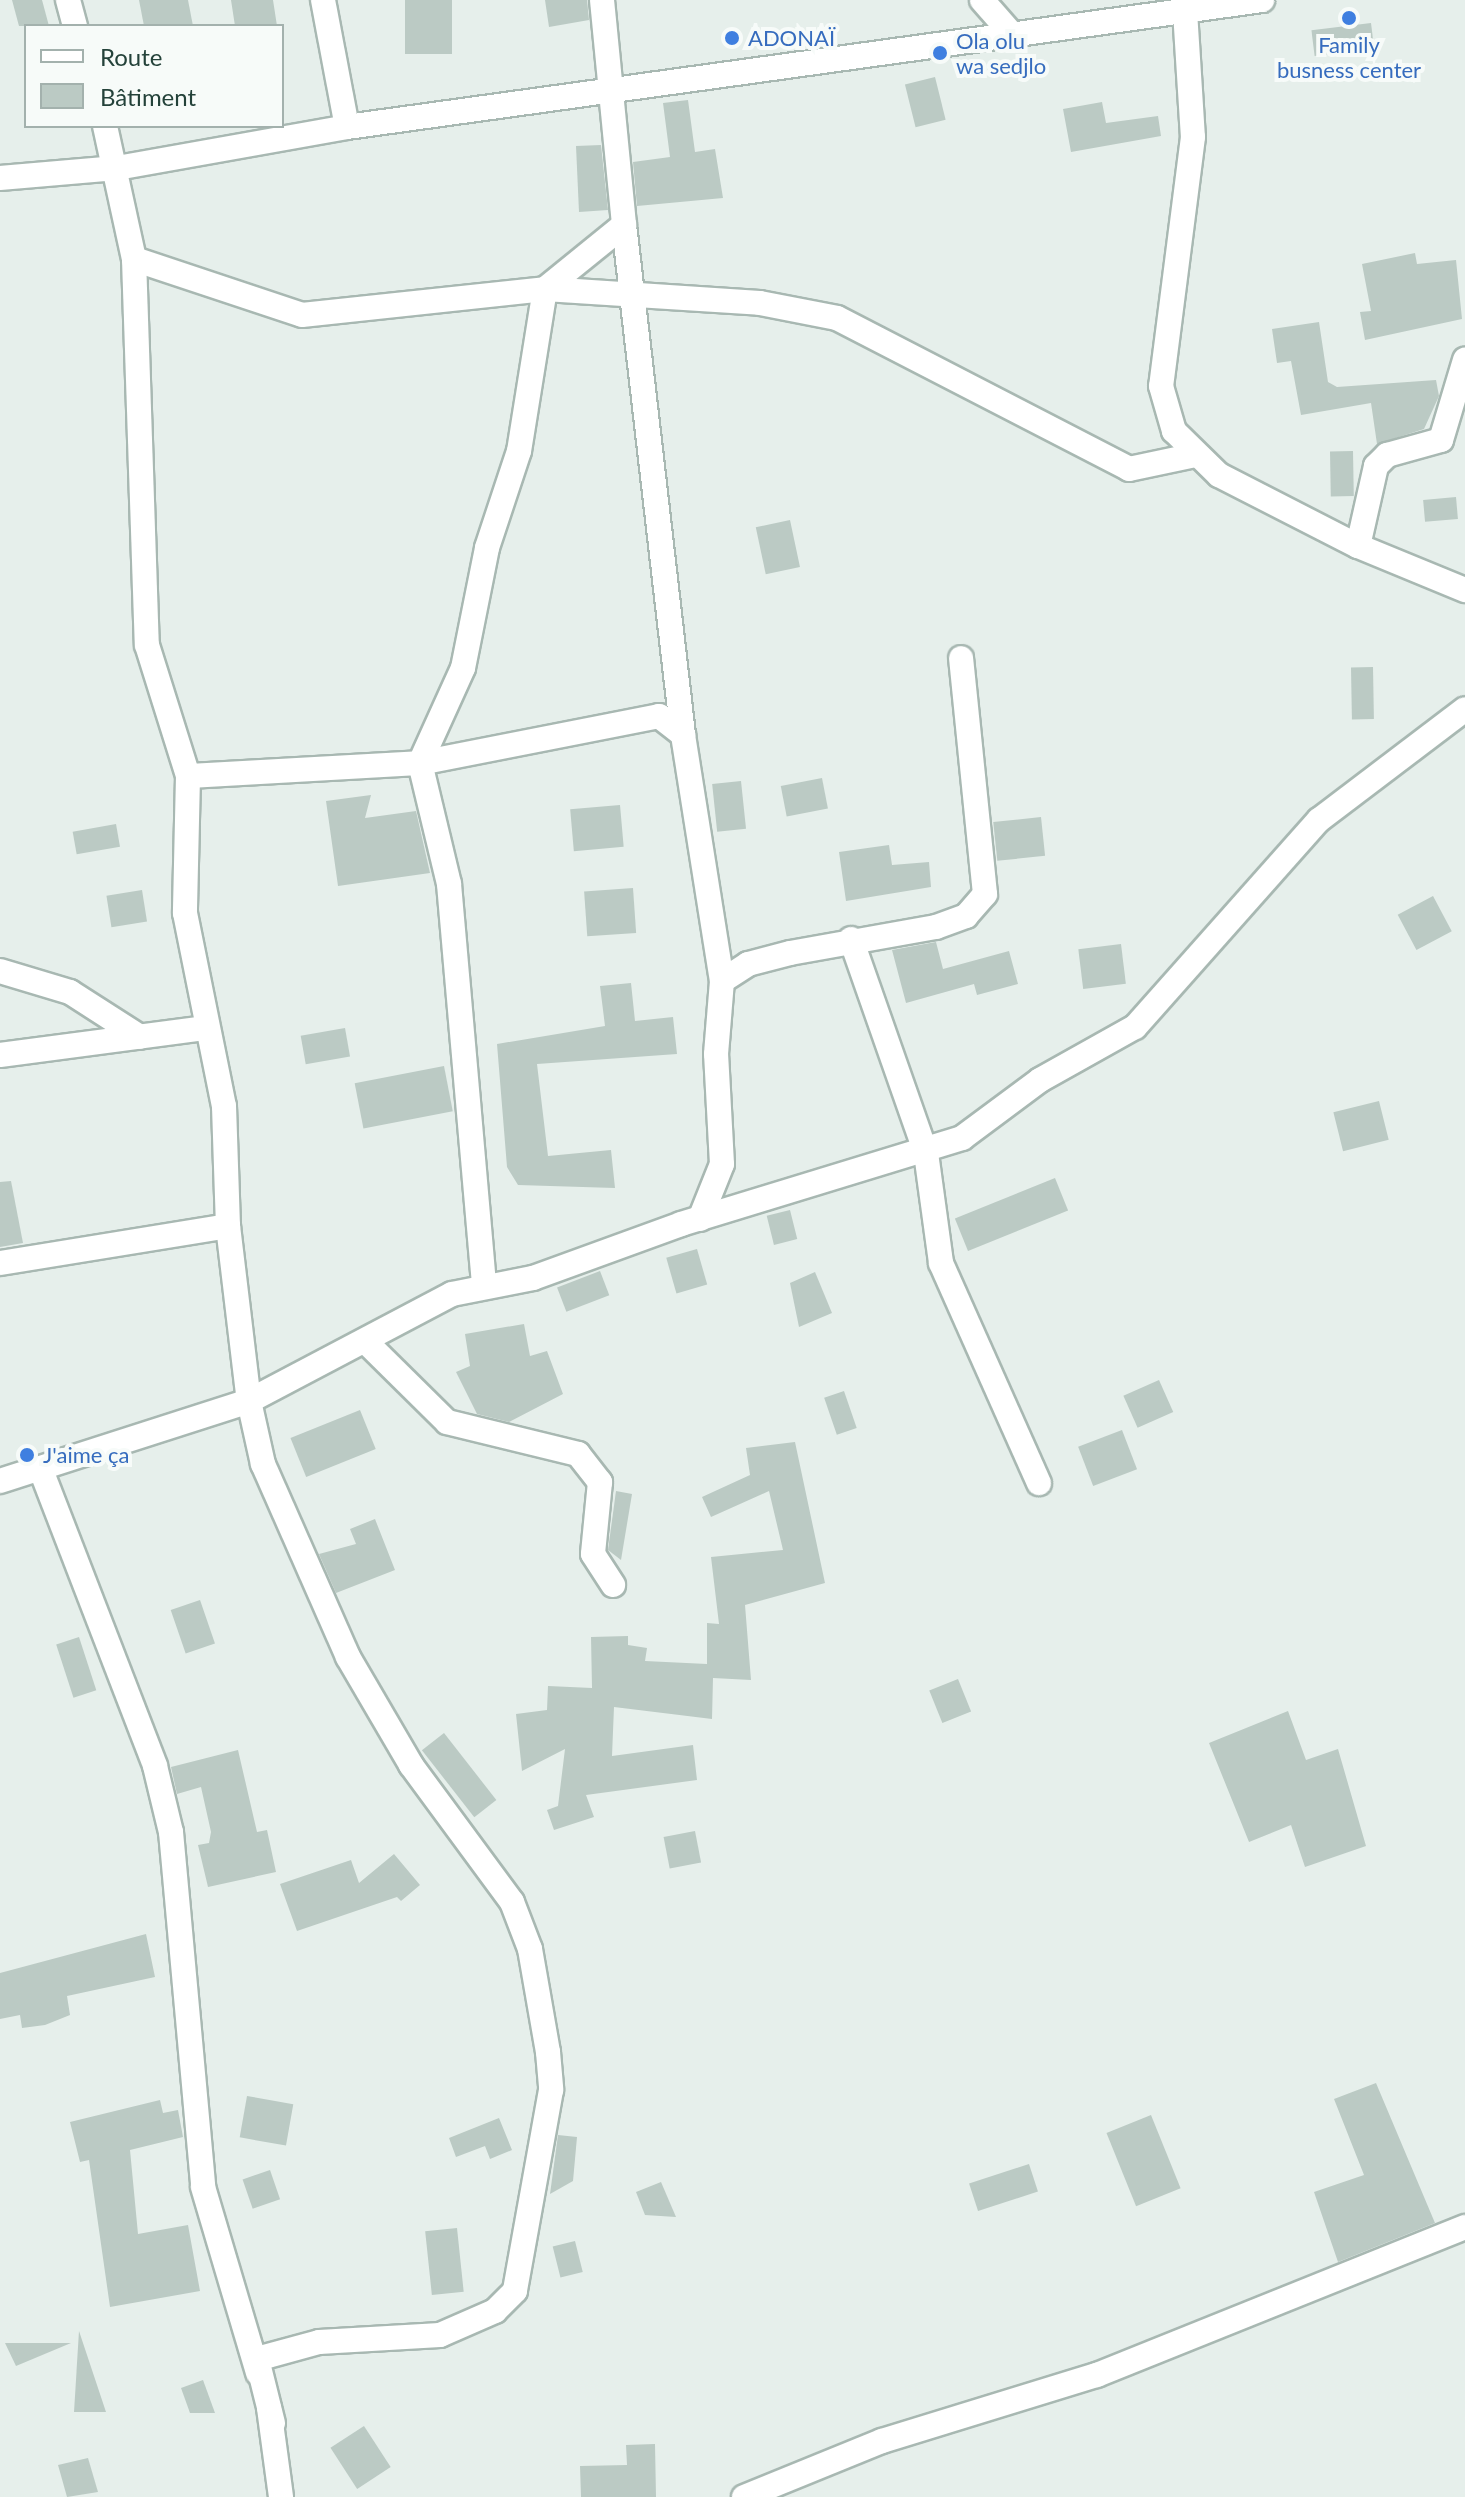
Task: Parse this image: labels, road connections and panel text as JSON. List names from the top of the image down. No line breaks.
{"places":["Family busness center","ADONAÏ","Ola olu wa sedjlo","J'aime ça"],"legend":["Route","Bâtiment"]}
